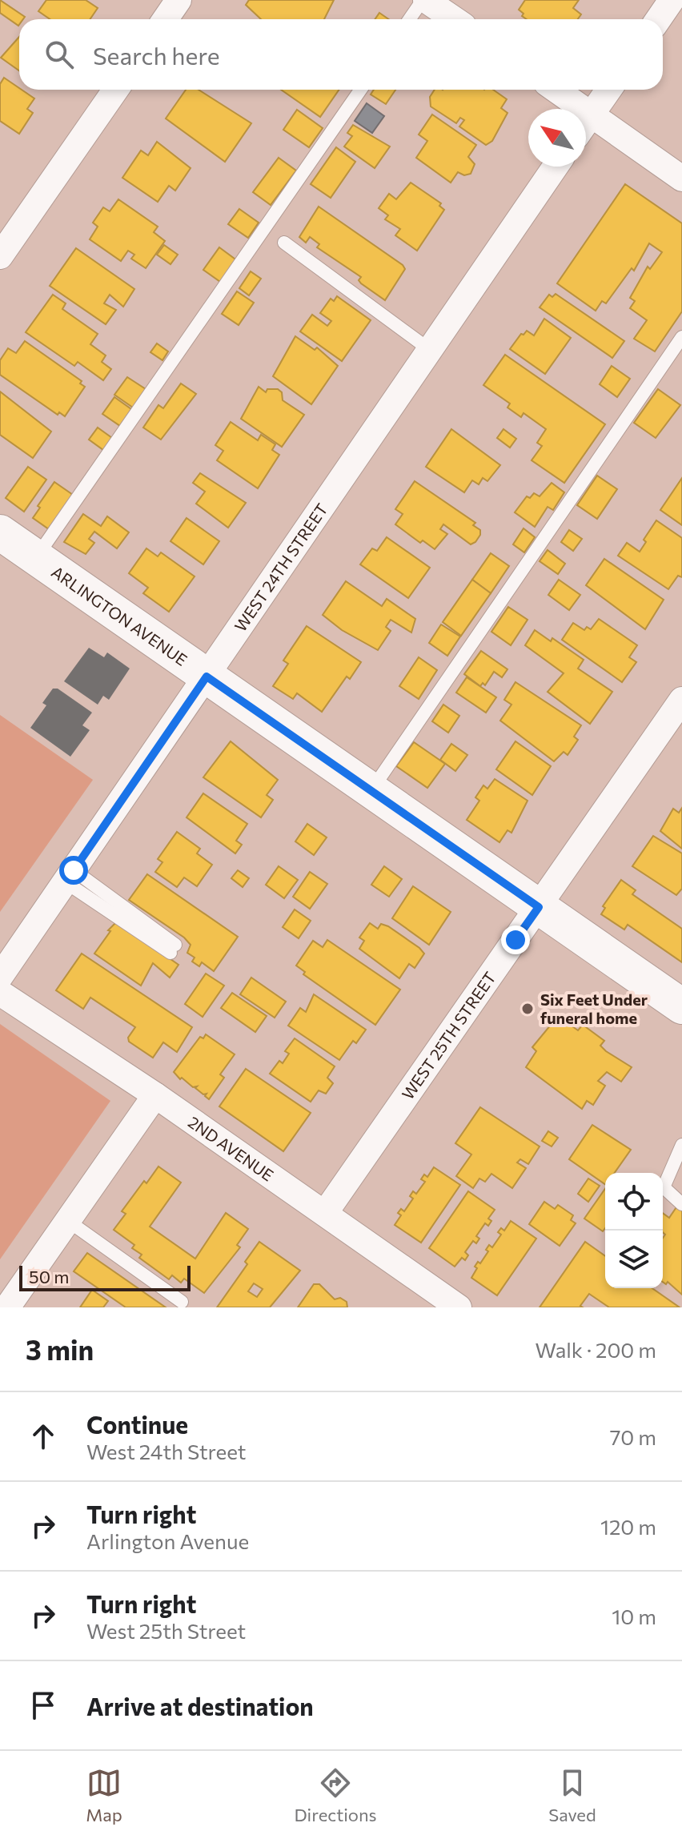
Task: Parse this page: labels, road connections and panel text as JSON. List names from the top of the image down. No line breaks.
{"streets":{"main road":["ARLINGTON AVENUE"],"street":["WEST 24TH STREET","WEST 25TH STREET","2ND AVENUE"]},"crossings":[["WEST 24TH STREET","ARLINGTON AVENUE"],["ARLINGTON AVENUE","WEST 25TH STREET"],["WEST 25TH STREET","2ND AVENUE"]],"places":["Six Feet Under funeral home"],"scale_bar":"50 m","north":"top left","page":{"search":"Search here","scale":"50 m","heading":["3 min","Walk · 200 m"],"list":[["Continue","West 24th Street","70 m"],["Turn right","Arlington Avenue","120 m"],["Turn right","West 25th Street","10 m"],"Arrive at destination"],"nav":["Map","Directions","Saved"]}}
